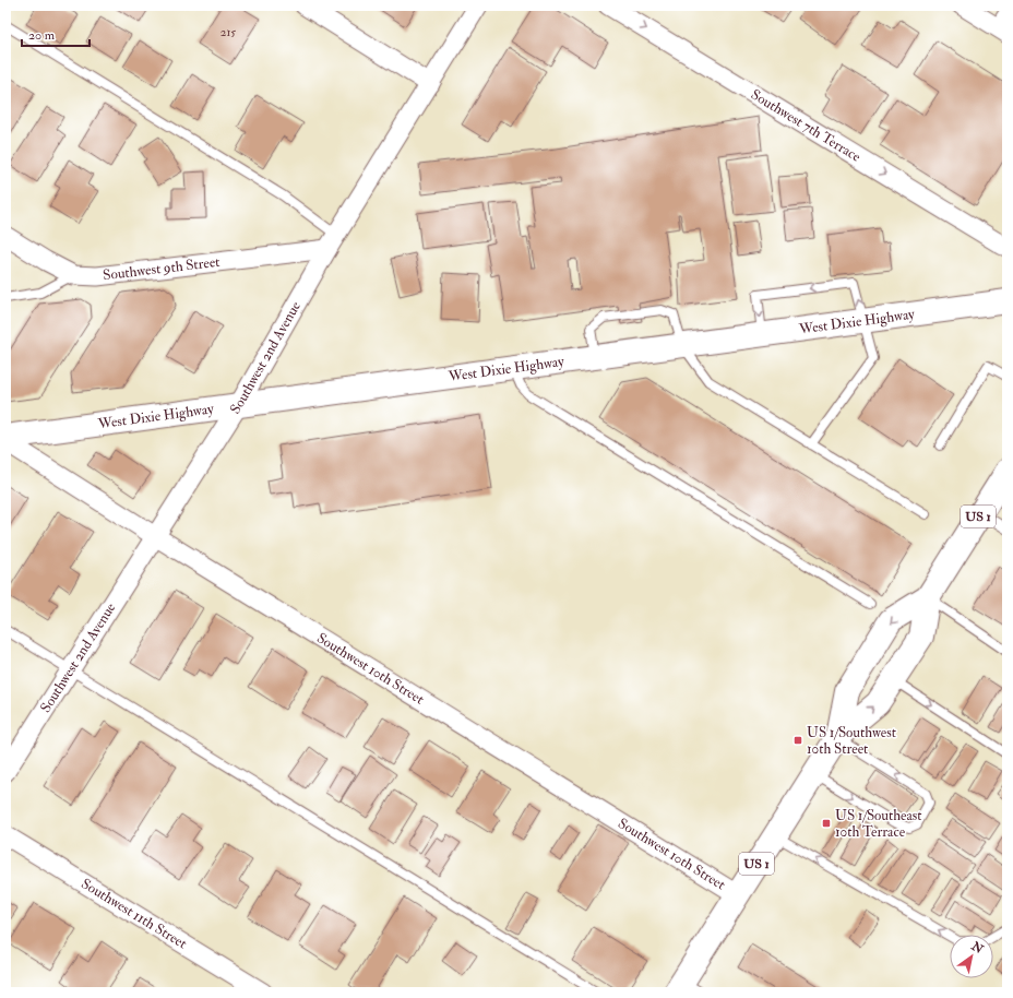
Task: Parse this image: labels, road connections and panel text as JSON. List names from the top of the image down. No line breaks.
{"streets":{"main road":["West Dixie Highway","US 1"],"street":["Southwest 7th Terrace","Southwest 9th Street","Southwest 2nd Avenue","Southwest 10th Street","Southwest 11th Street"]},"crossings":[["Southwest 9th Street","Southwest 2nd Avenue"],["West Dixie Highway","Southwest 2nd Avenue"],["Southwest 2nd Avenue","Southwest 10th Street"],["US 1","Southwest 10th Street"]],"one_way":["Southwest 7th Terrace"],"places":{"transit":["US 1/Southwest 10th Street","US 1/Southeast 10th Terrace"]},"house_numbers":["215"],"scale_bar":"20 m","north":"top right"}
